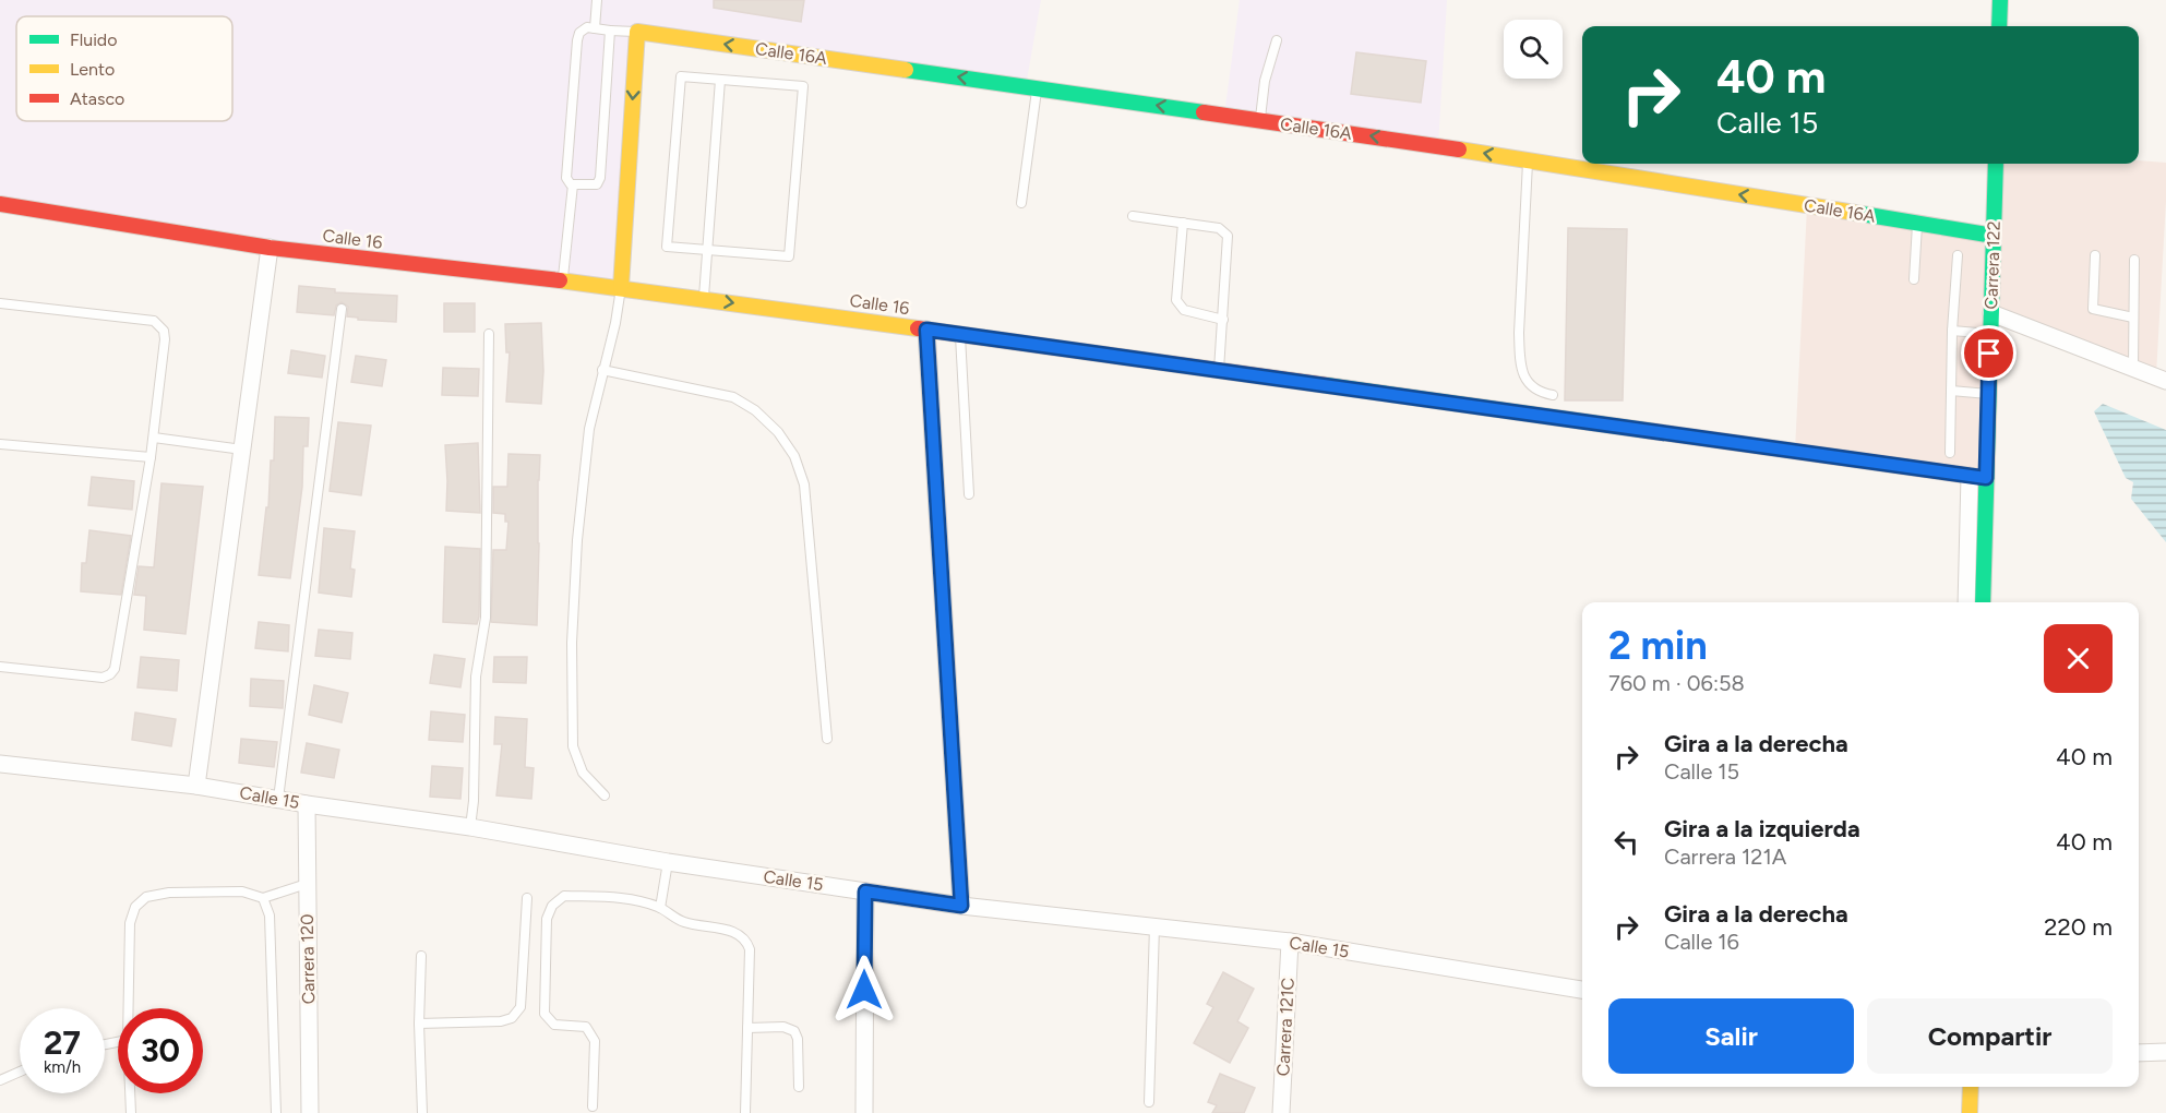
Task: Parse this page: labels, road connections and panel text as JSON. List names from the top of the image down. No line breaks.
{"streets":{"street":["Calle 16A","Calle 16","Carrera 122","Calle 15","Carrera 120","Carrera 121C"]},"crossings":[["Calle 16A","Carrera 122"],["Calle 16","Carrera 122"],["Calle 15","Carrera 120"],["Calle 15","Carrera 121C"]],"one_way":["Calle 16A"],"legend":["Fluido","Lento","Atasco"],"page":{"turn":["40 m","Calle 15"],"heading":["2 min","760 m · 06:58"],"list":[{"name":"Gira a la derecha","note":"Calle 15","value":"40 m"},{"name":"Gira a la izquierda","note":"Carrera 121A","value":"40 m"},{"name":"Gira a la derecha","note":"Calle 16","value":"220 m"}],"buttons":["Salir","Compartir"],"speed":"27 km/h","limit":"30"}}
